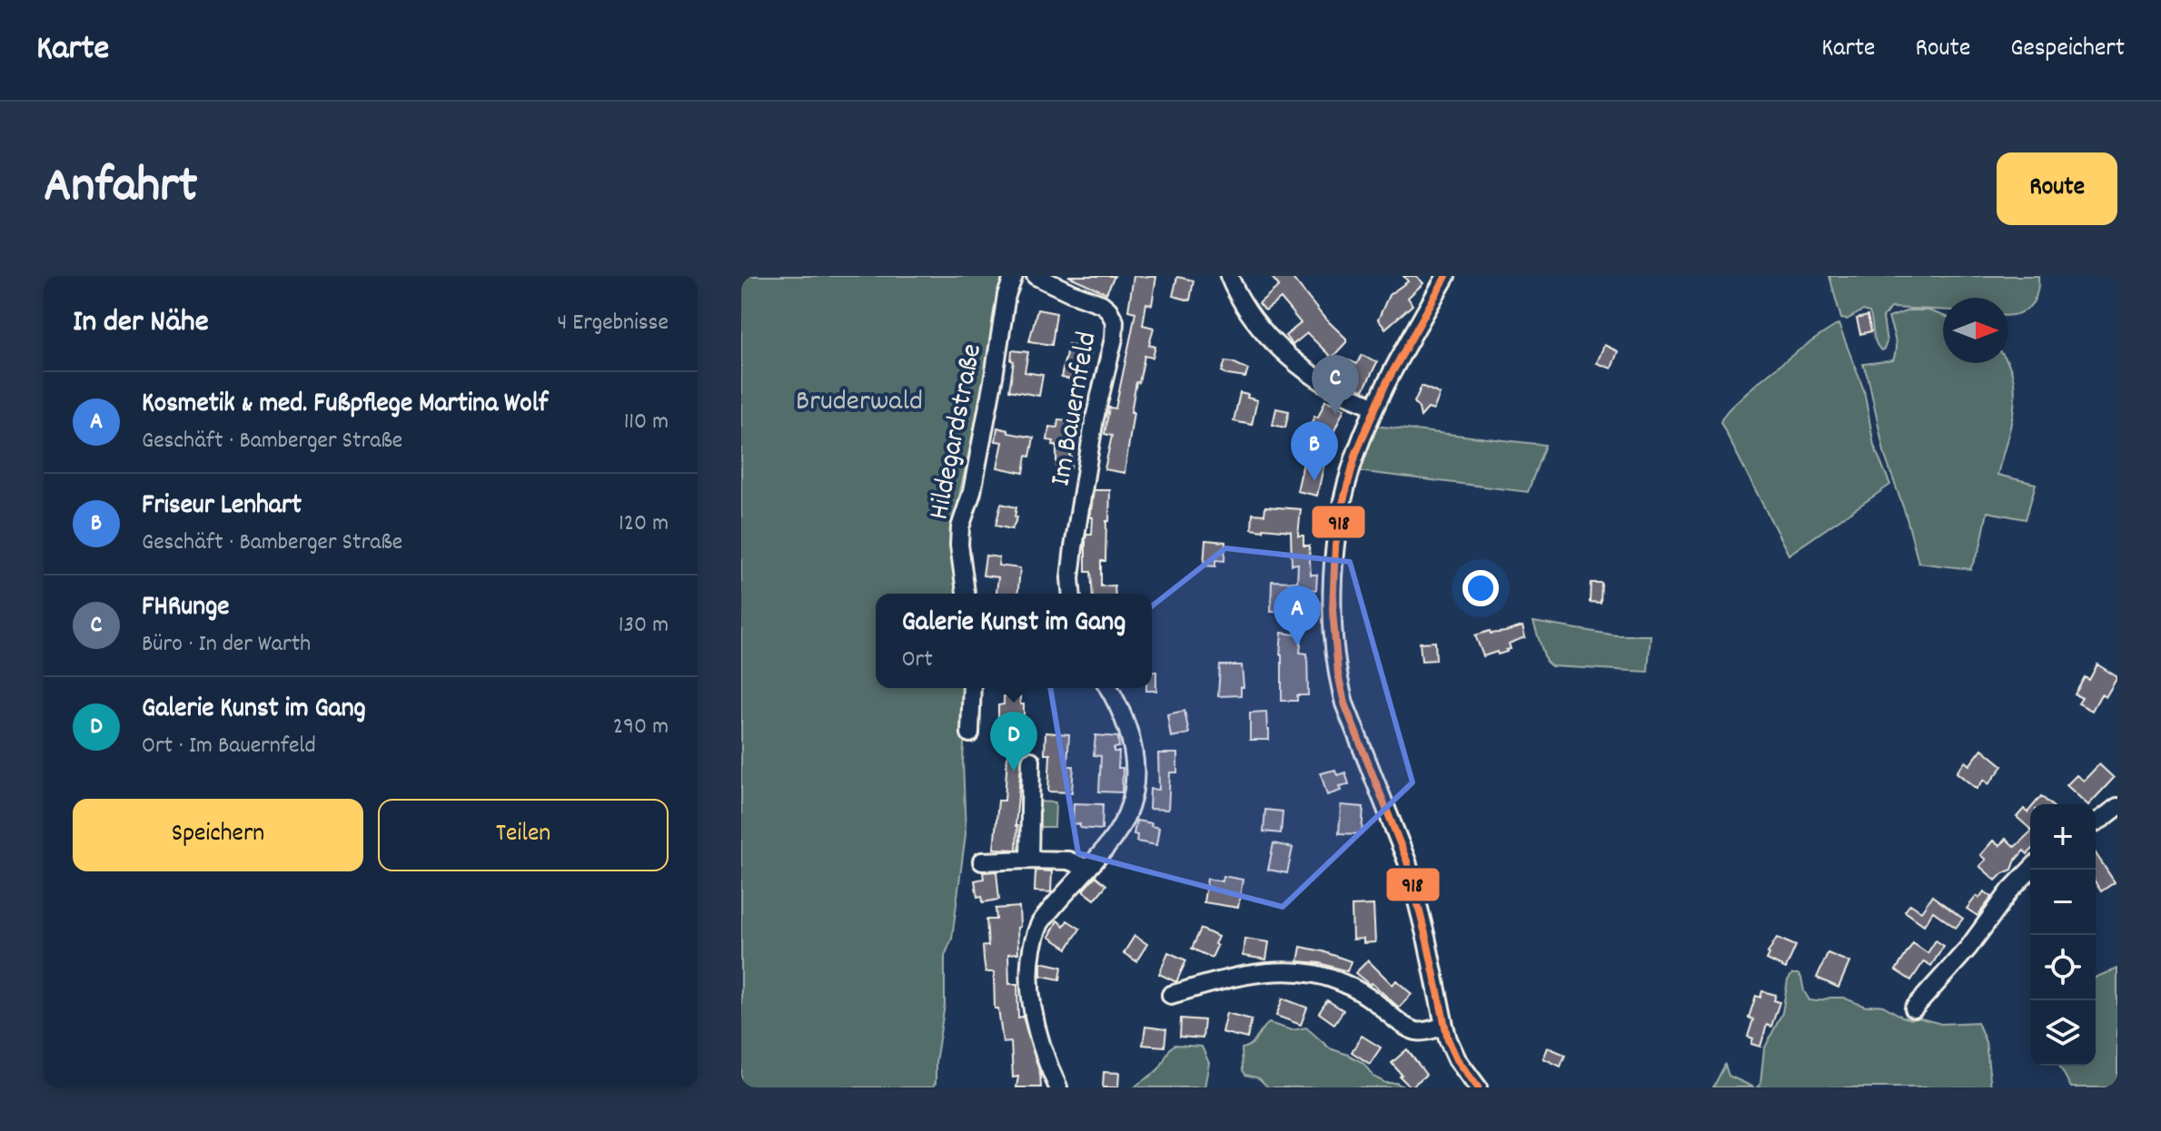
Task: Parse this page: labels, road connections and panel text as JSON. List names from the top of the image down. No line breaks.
{"streets":{"street":["Im Bauernfeld","Hildegardstraße"]},"parks":["Bruderwald"],"lines":["transit line 918"],"north":"right","page":{"header":"Karte","nav":["Karte","Route","Gespeichert"],"title":"Anfahrt","buttons":["Route",["Speichern","Teilen"]],"heading":["In der Nähe","4 Ergebnisse"],"pins":["C","B","A","D"],"list":[{"mark":"A","name":"Kosmetik & med. Fußpflege Martina Wolf","note":"Geschäft · Bamberger Straße","value":"110 m"},{"mark":"B","name":"Friseur Lenhart","note":"Geschäft · Bamberger Straße","value":"120 m"},{"mark":"C","name":"FHRunge","note":"Büro · In der Warth","value":"130 m"},{"mark":"D","name":"Galerie Kunst im Gang","note":"Ort · Im Bauernfeld","value":"290 m"}],"popup":["Galerie Kunst im Gang","Ort"],"map_buttons":["+","−"]}}
